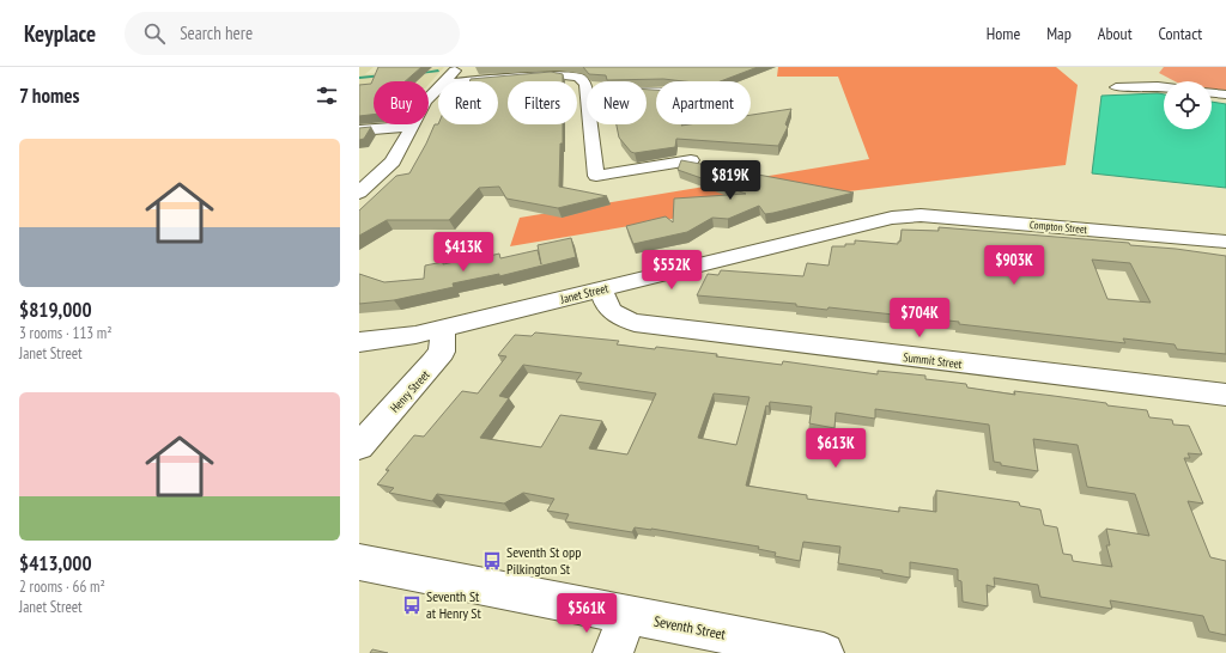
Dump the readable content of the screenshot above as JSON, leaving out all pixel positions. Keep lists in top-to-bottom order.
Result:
{
  "streets": {
    "street": [
      "Compton Street",
      "Janet Street",
      "Summit Street",
      "Henry Street",
      "Seventh Street"
    ]
  },
  "crossings": [
    ["Compton Street", "Janet Street"],
    ["Janet Street", "Summit Street"],
    ["Janet Street", "Henry Street"]
  ],
  "places": {
    "bus stop": ["Seventh St opp Pilkington St", "Seventh St at Henry St"]
  },
  "page": {
    "header": "Keyplace",
    "search": "Search here",
    "nav": [
      "Home",
      "Map",
      "About",
      "Contact"
    ],
    "heading": "7 homes",
    "chip": [
      "Buy",
      "Rent",
      "Filters",
      "New",
      "Apartment"
    ],
    "list": [
      {
        "name": "$819,000",
        "note": "3 rooms · 113 m² · Janet Street"
      },
      {
        "name": "$413,000",
        "note": "2 rooms · 66 m² · Janet Street"
      }
    ],
    "price": [
      "$819K",
      "$413K",
      "$903K",
      "$552K",
      "$704K",
      "$613K",
      "$561K"
    ]
  }
}
